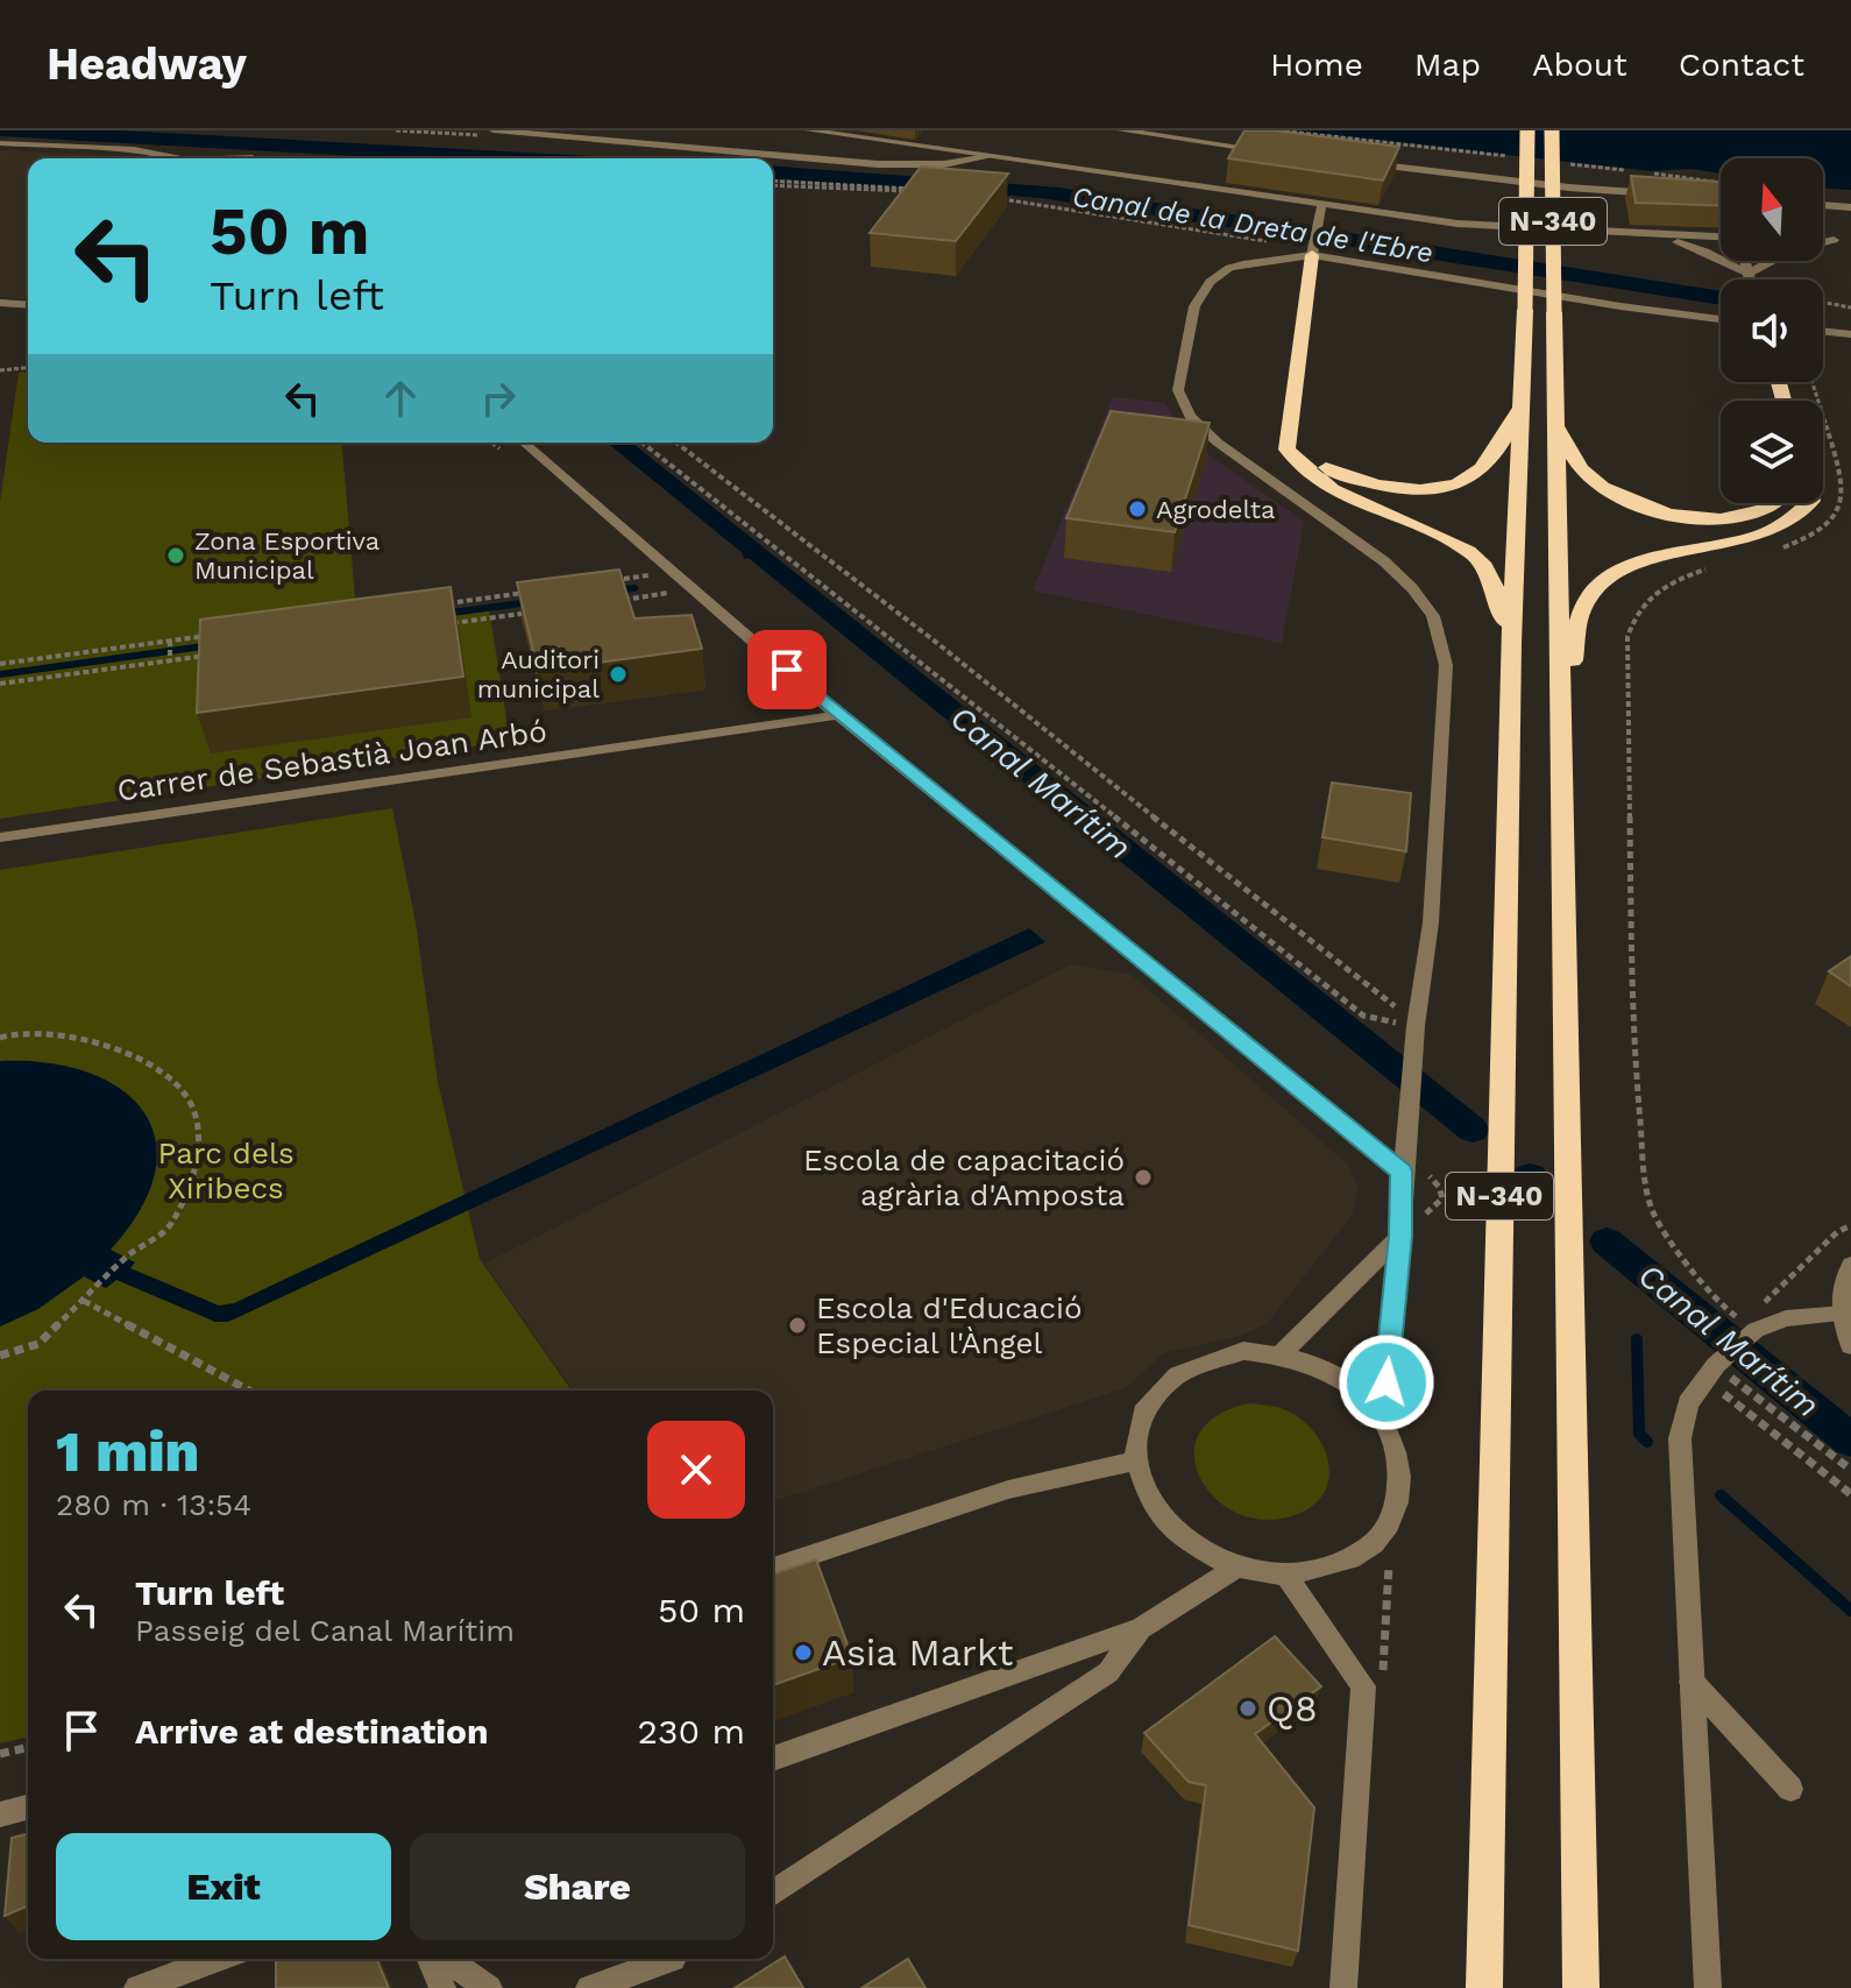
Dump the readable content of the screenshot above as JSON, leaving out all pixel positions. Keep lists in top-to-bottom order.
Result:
{
  "streets": {
    "highway": ["N-340"],
    "street": ["Carrer de Sebastià Joan Arbó"]
  },
  "water": ["Canal de la Dreta de l'Ebre", "Canal Marítim"],
  "parks": ["Parc dels Xiribecs"],
  "places": [
    "Agrodelta",
    "Zona Esportiva Municipal",
    "Auditori municipal",
    "Escola de capacitació agrària d'Amposta",
    "Escola d'Educació Especial l'Àngel",
    "Asia Markt",
    "Q8"
  ],
  "north": "top",
  "page": {
    "header": "Headway",
    "nav": [
      "Home",
      "Map",
      "About",
      "Contact"
    ],
    "turn": ["50 m", "Turn left"],
    "heading": ["1 min", "280 m · 13:54"],
    "list": [
      {
        "name": "Turn left",
        "note": "Passeig del Canal Marítim",
        "value": "50 m"
      },
      {
        "name": "Arrive at destination",
        "value": "230 m"
      }
    ],
    "buttons": ["Exit", "Share"]
  }
}
